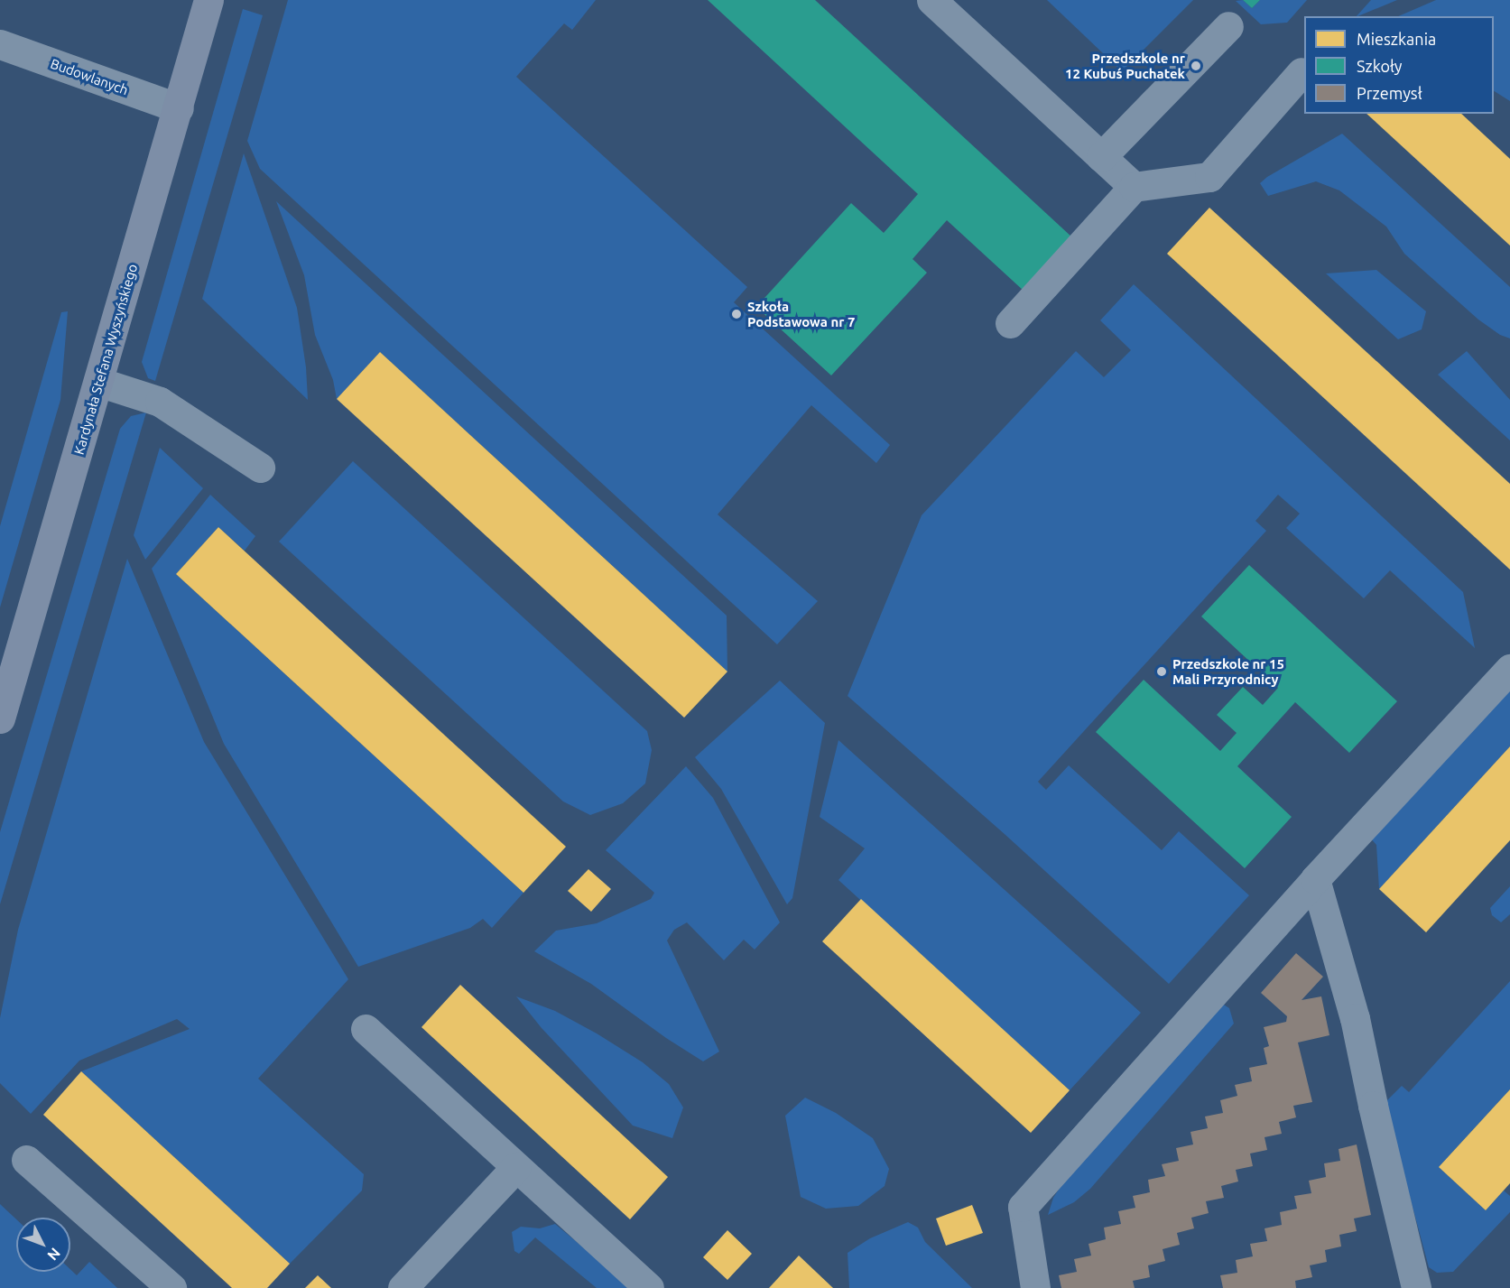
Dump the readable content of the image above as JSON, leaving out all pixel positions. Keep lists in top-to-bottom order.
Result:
{
  "streets": {
    "main road": ["Kardynała Stefana Wyszyńskiego"],
    "street": ["Budowlanych"]
  },
  "crossings": [
    ["Budowlanych", "Kardynała Stefana Wyszyńskiego"]
  ],
  "places": ["Przedszkole nr 12 Kubuś Puchatek", "Szkoła Podstawowa nr 7", "Przedszkole nr 15 Mali Przyrodnicy"],
  "legend": ["Mieszkania", "Szkoły", "Przemysł"],
  "north": "bottom right"
}
